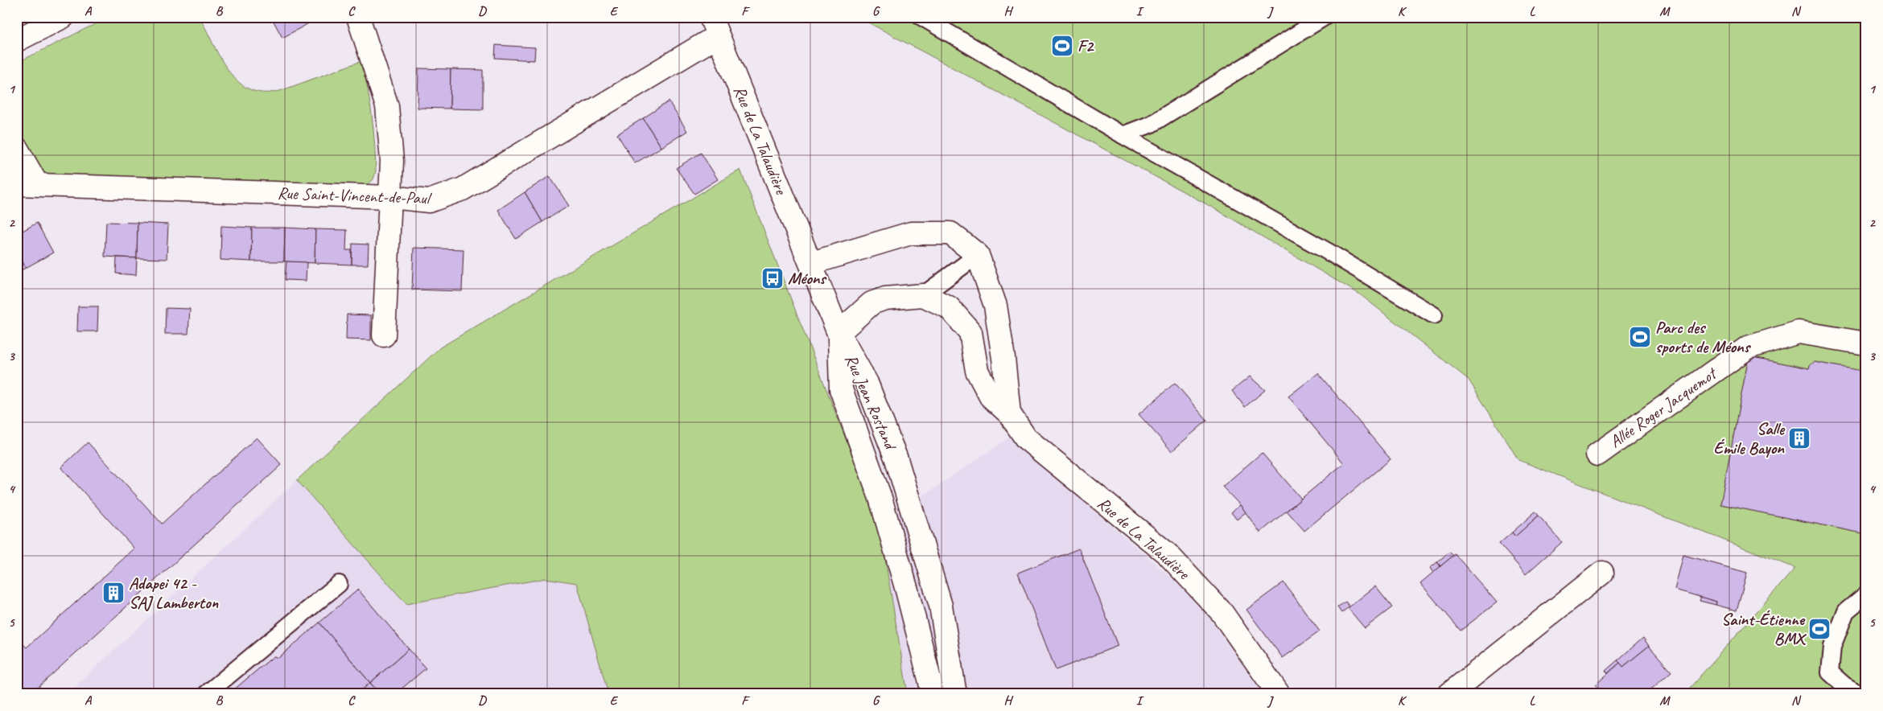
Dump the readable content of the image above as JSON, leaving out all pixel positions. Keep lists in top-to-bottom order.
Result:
{
  "streets": {
    "street": [
      "Rue de La Talaudière",
      "Rue Saint-Vincent-de-Paul",
      "Rue Jean Rostand",
      "Allée Roger Jacquemot"
    ]
  },
  "crossings": [
    ["Rue de La Talaudière", "Rue Saint-Vincent-de-Paul"],
    ["Rue de La Talaudière", "Rue Jean Rostand"]
  ],
  "places": {
    "sports": ["F2", "Parc des sports de Méons", "Saint-Étienne BMX"],
    "bus stop": ["Méons"],
    "building": ["Salle Émile Bayon", "Adapei 42 - SAJ Lamberton"]
  },
  "grid": {
    "columns": [
      "A",
      "B",
      "C",
      "D",
      "E",
      "F",
      "G",
      "H",
      "I",
      "J",
      "K",
      "L",
      "M",
      "N"
    ],
    "rows": [
      "1",
      "2",
      "3",
      "4",
      "5"
    ]
  }
}
